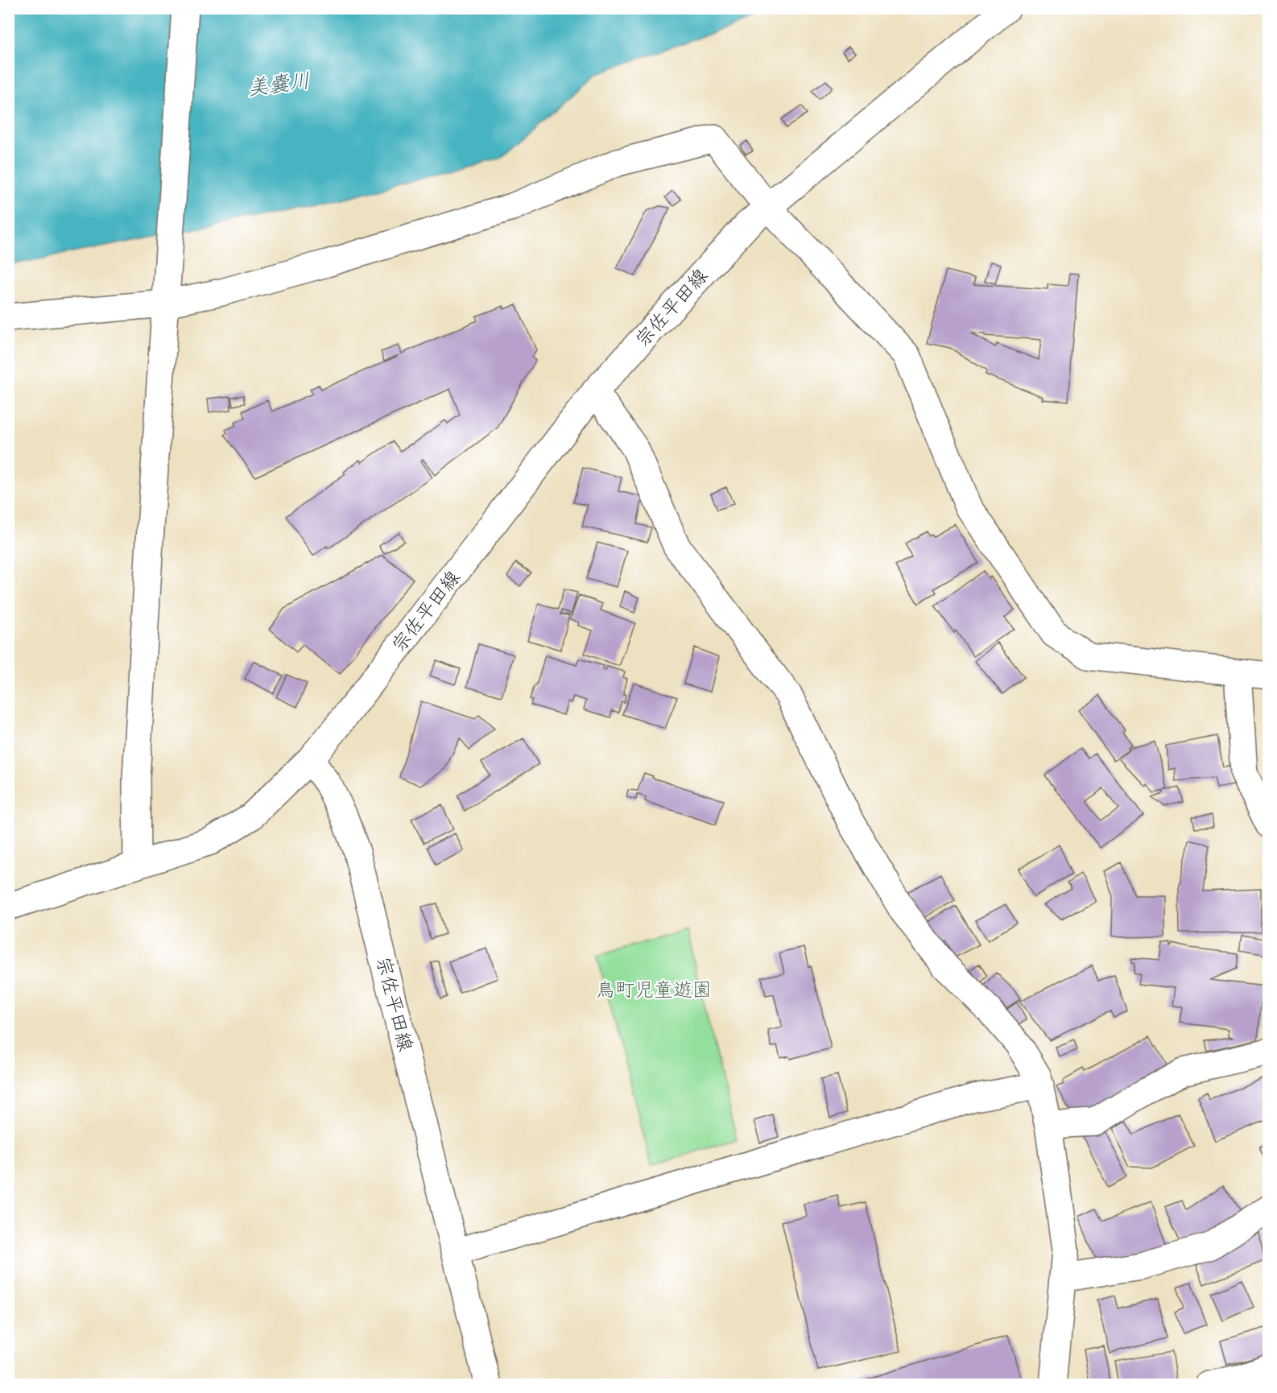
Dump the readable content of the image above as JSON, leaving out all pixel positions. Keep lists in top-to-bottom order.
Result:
{
  "streets": {
    "street": ["宗佐平田線"]
  },
  "water": ["美嚢川"],
  "parks": ["鳥町児童遊園"]
}
